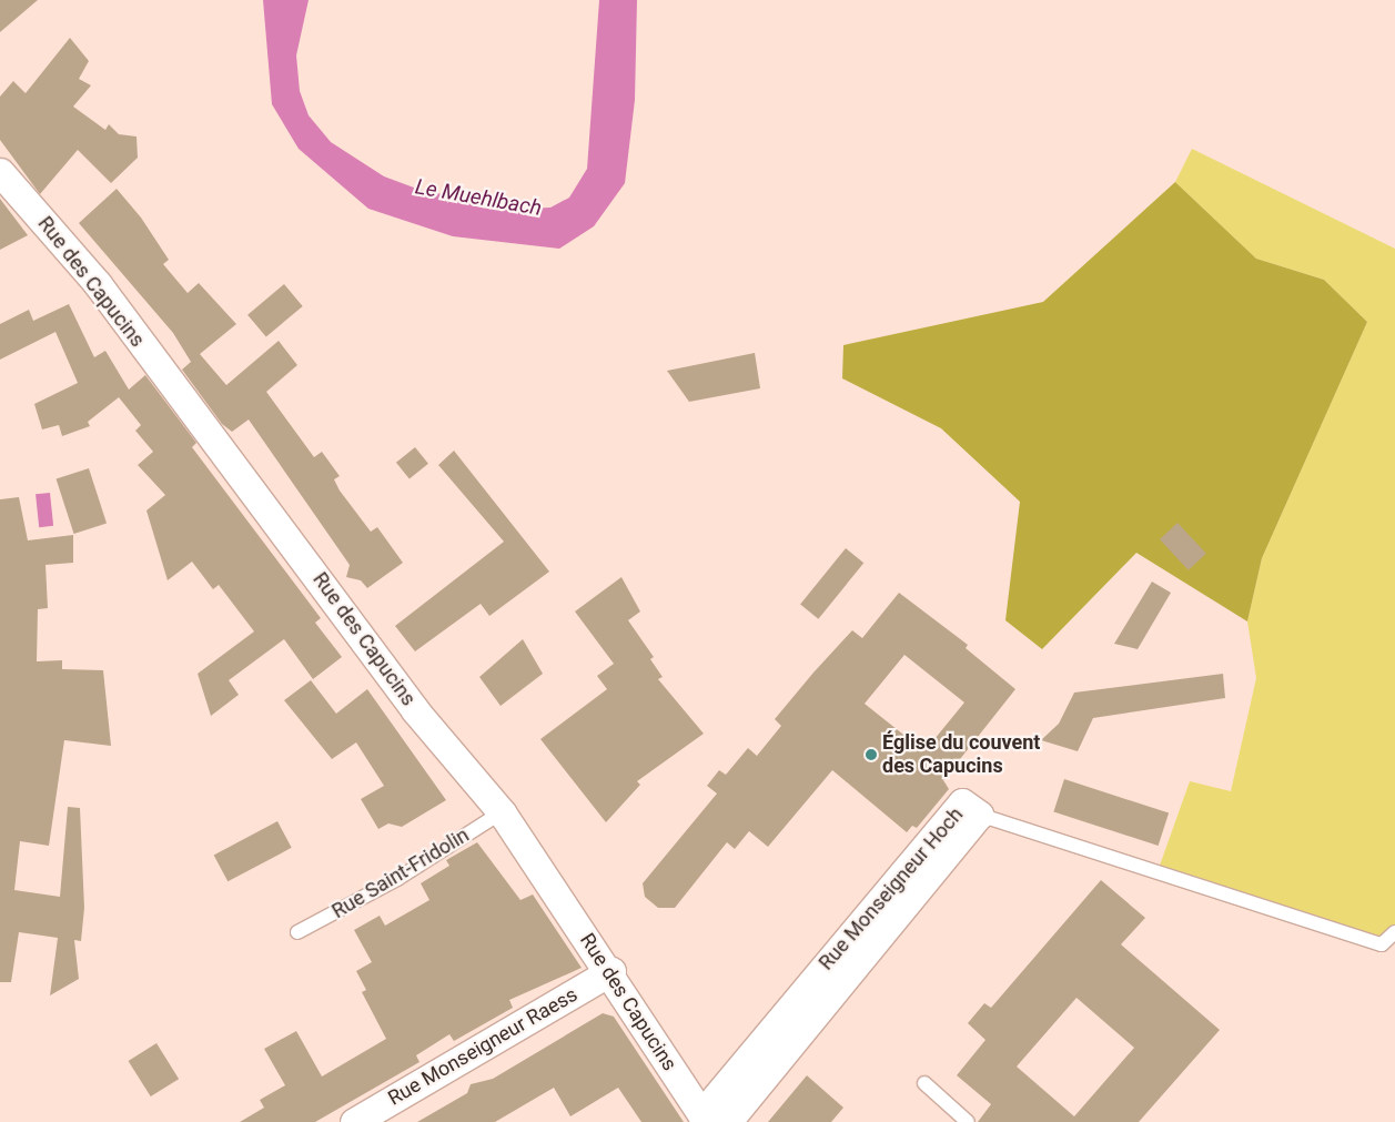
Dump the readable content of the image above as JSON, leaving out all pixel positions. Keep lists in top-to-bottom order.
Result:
{
  "streets": {
    "street": ["Rue des Capucins", "Rue Monseigneur Hoch", "Rue Monseigneur Raess"],
    "lane": ["Rue Saint-Fridolin"]
  },
  "crossings": [
    ["Rue des Capucins", "Rue Saint-Fridolin"],
    ["Rue des Capucins", "Rue Monseigneur Hoch"],
    ["Rue des Capucins", "Rue Monseigneur Raess"]
  ],
  "water": ["Le Muehlbach"],
  "places": ["Église du couvent des Capucins"]
}
